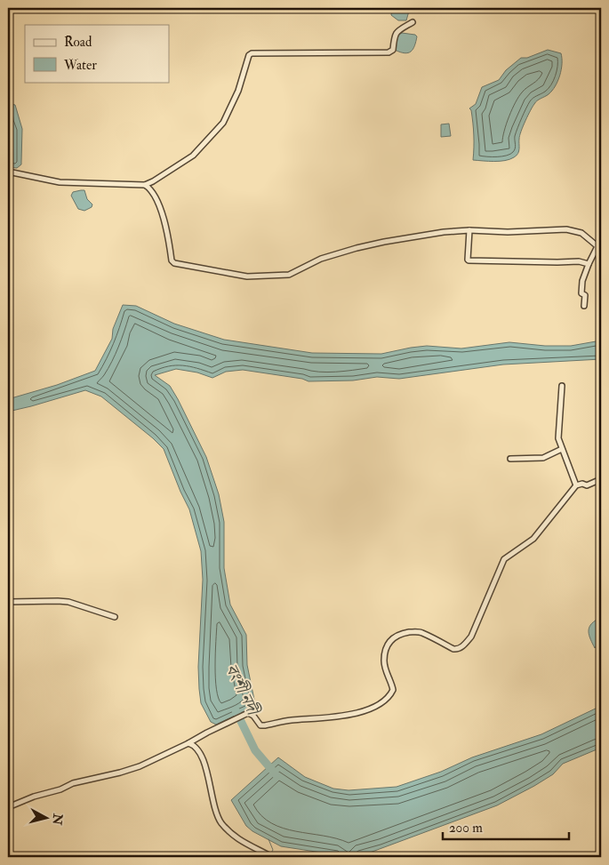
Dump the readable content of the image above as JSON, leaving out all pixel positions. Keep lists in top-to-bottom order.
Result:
{
  "water": ["বংশী নদী"],
  "legend": ["Road", "Water"],
  "scale_bar": "200 m",
  "north": "right"
}
